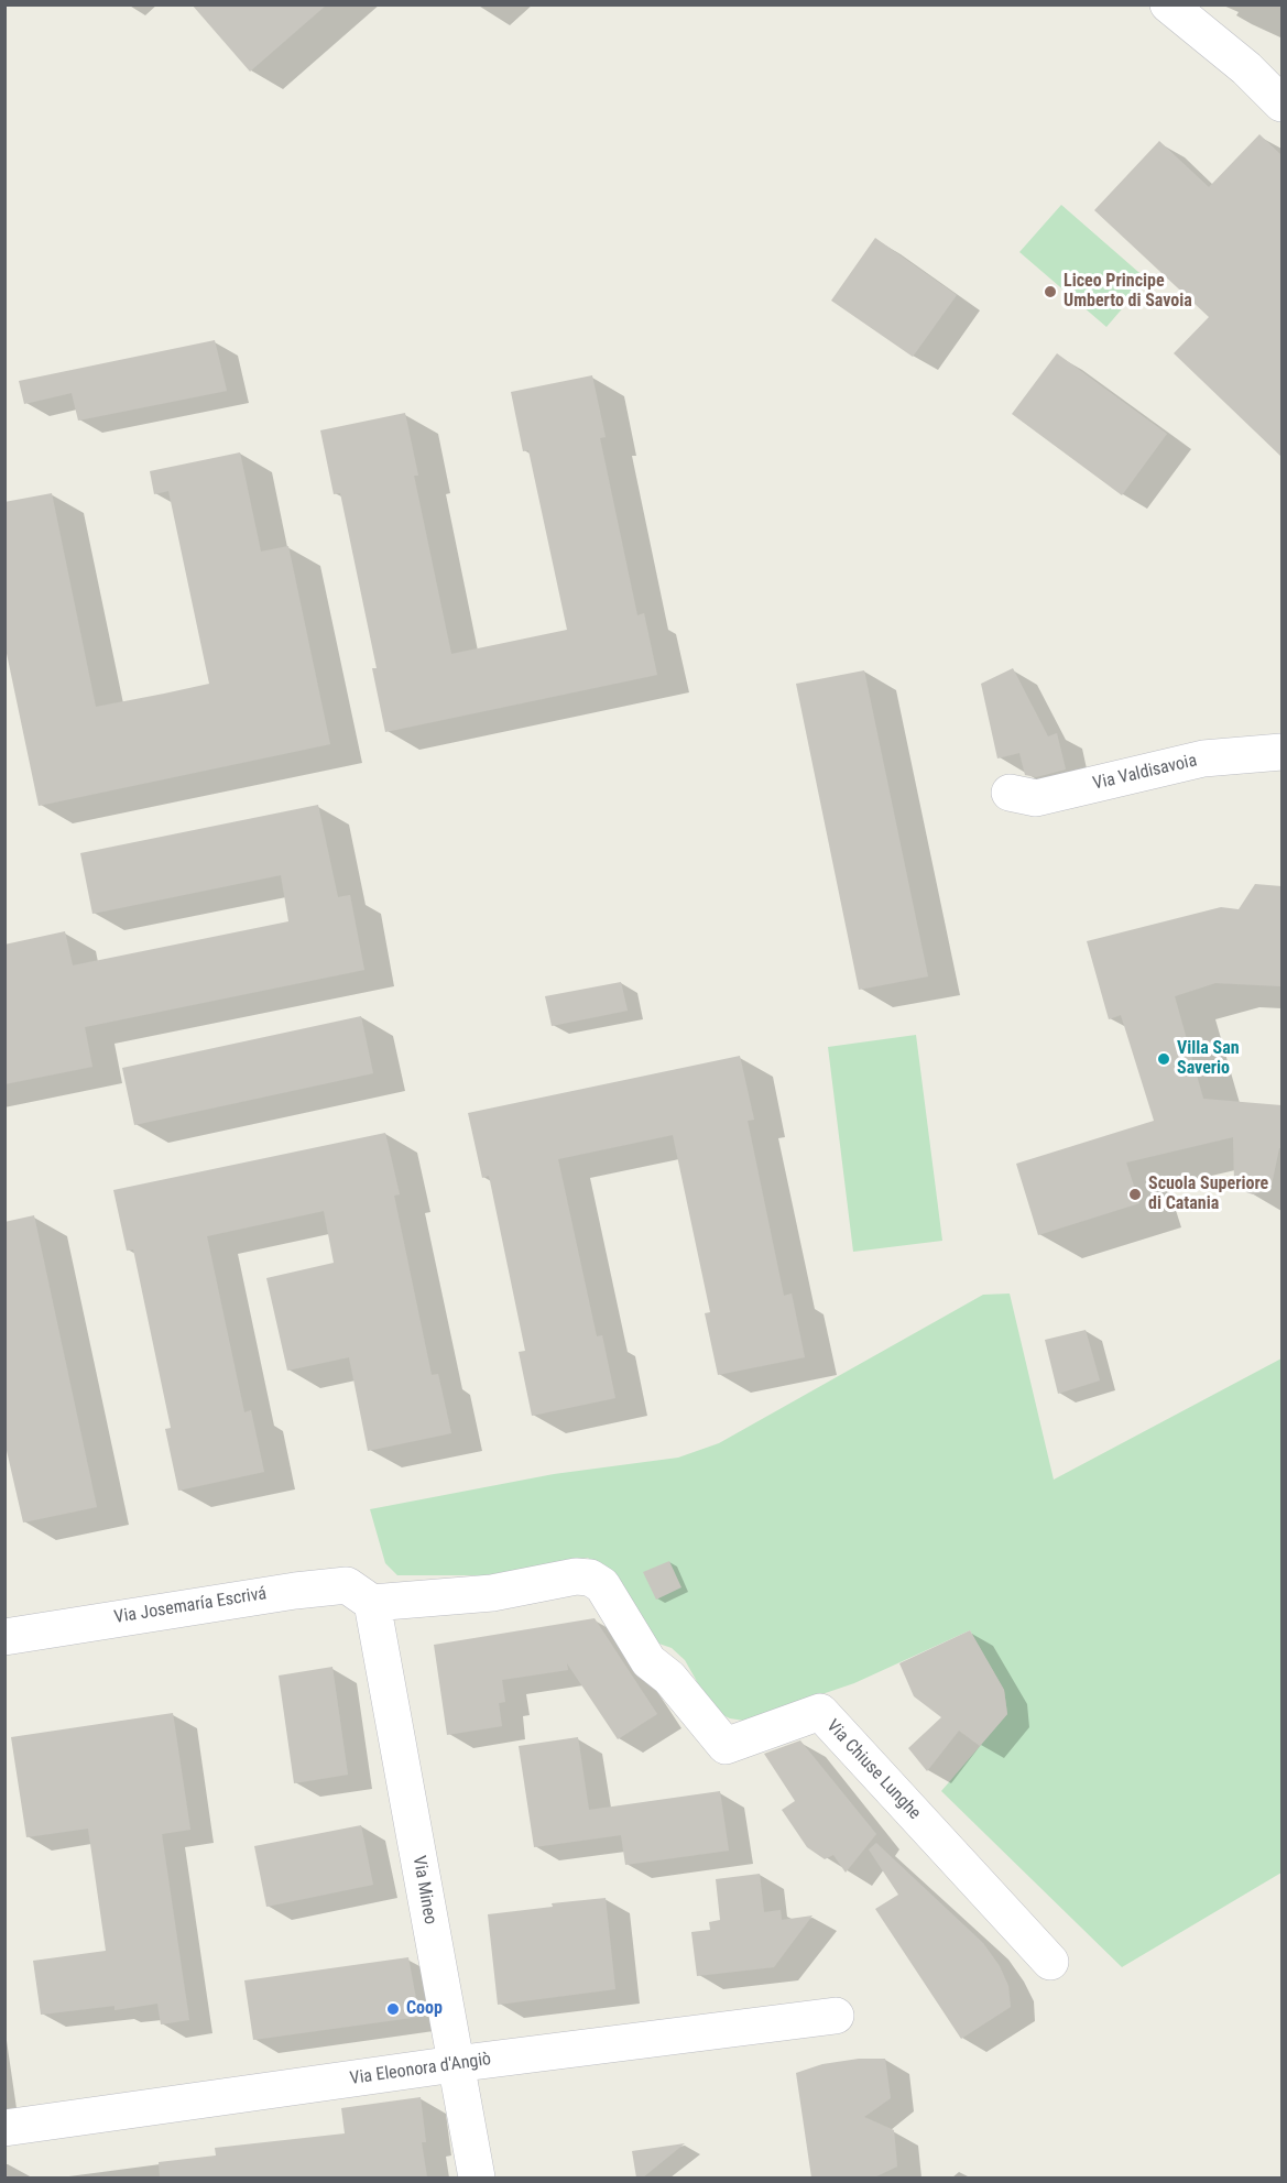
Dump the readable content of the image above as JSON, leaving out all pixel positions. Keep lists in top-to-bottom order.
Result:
{
  "streets": {
    "street": [
      "Via Valdisavoia",
      "Via Josemaría Escrivá",
      "Via Chiuse Lunghe",
      "Via Mineo",
      "Via Eleonora d'Angiò"
    ]
  },
  "crossings": [
    ["Via Josemaría Escrivá", "Via Chiuse Lunghe"],
    ["Via Josemaría Escrivá", "Via Mineo"],
    ["Via Chiuse Lunghe", "Via Mineo"],
    ["Via Mineo", "Via Eleonora d'Angiò"]
  ],
  "places": [
    "Liceo Principe Umberto di Savoia",
    "Villa San Saverio",
    "Scuola Superiore di Catania",
    "Coop"
  ]
}
